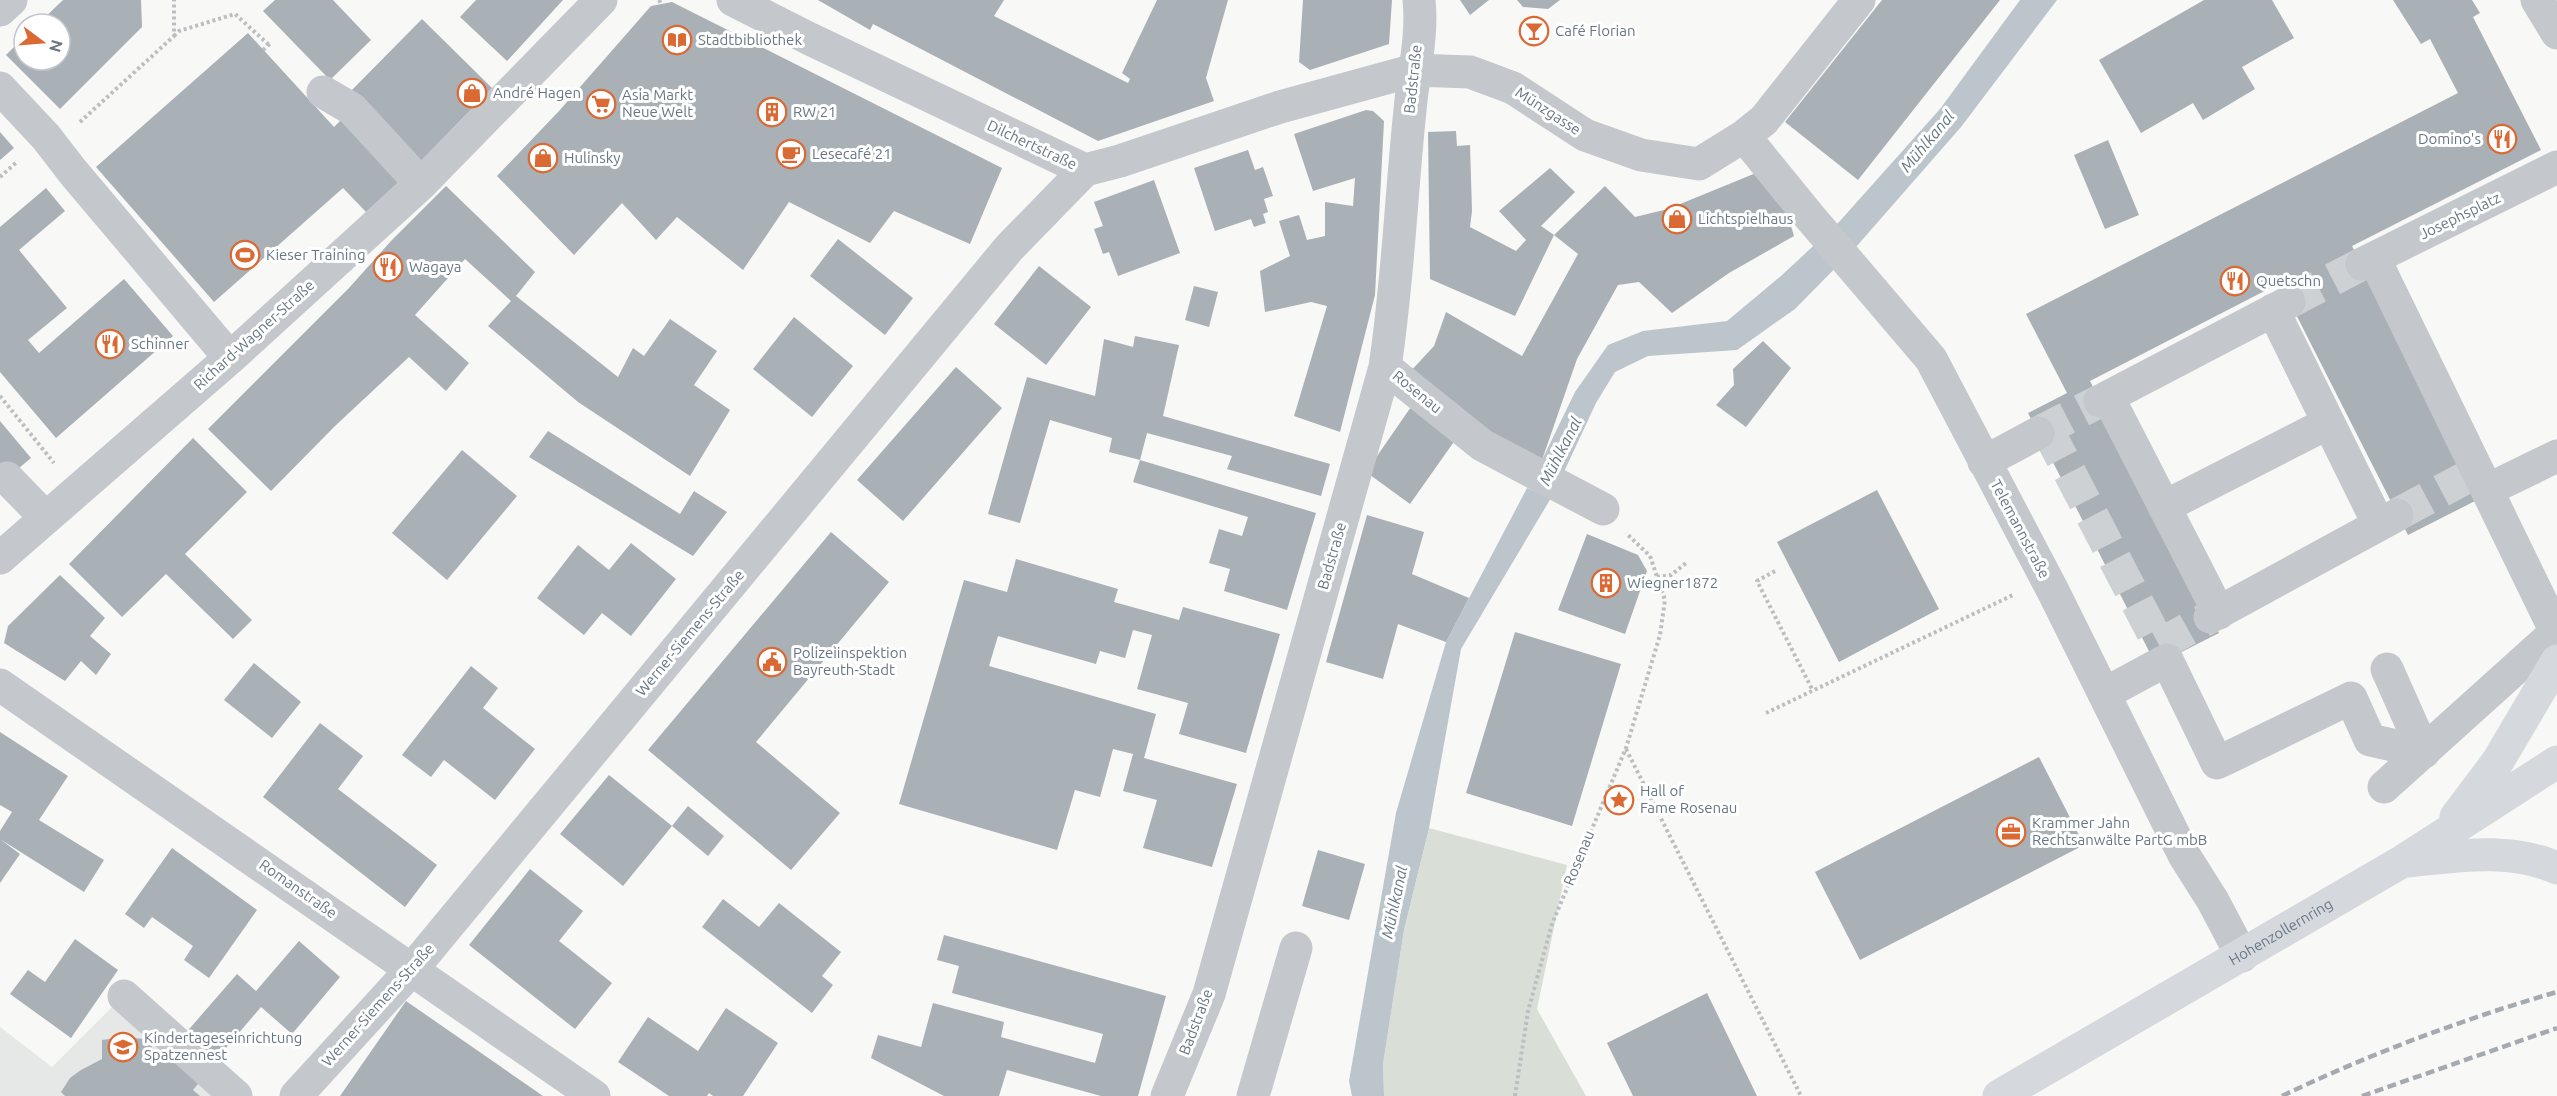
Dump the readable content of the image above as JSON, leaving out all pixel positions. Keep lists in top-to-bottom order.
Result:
{
  "streets": {
    "main road": ["Hohenzollernring"],
    "street": [
      "Badstraße",
      "Münzgasse",
      "Dilchertstraße",
      "Josephsplatz",
      "Richard-Wagner-Straße",
      "Rosenau",
      "Telemannstraße",
      "Werner-Siemens-Straße",
      "Romanstraße"
    ]
  },
  "crossings": [
    ["Badstraße", "Münzgasse"],
    ["Badstraße", "Dilchertstraße"],
    ["Badstraße", "Rosenau"],
    ["Münzgasse", "Dilchertstraße"],
    ["Münzgasse", "Telemannstraße"],
    ["Dilchertstraße", "Werner-Siemens-Straße"],
    ["Telemannstraße", "Hohenzollernring"],
    ["Werner-Siemens-Straße", "Romanstraße"]
  ],
  "water": ["Mühlkanal"],
  "places": {
    "bar": ["Café Florian"],
    "library": ["Stadtbibliothek"],
    "shop": ["André Hagen", "Hulinsky", "Lichtspielhaus"],
    "supermarket": ["Asia Markt Neue Welt"],
    "building": ["RW 21", "Wiegner1872"],
    "restaurant": [
      "Domino's",
      "Wagaya",
      "Quetschn",
      "Schinner"
    ],
    "cafe": ["Lesecafé 21"],
    "sports": ["Kieser Training"],
    "public building": ["Polizeiinspektion Bayreuth-Stadt"],
    "place": ["Hall of Fame Rosenau"],
    "office": ["Krammer Jahn Rechtsanwälte PartG mbB"],
    "school or university": ["Kindertageseinrichtung Spatzennest"]
  },
  "north": "right"
}
